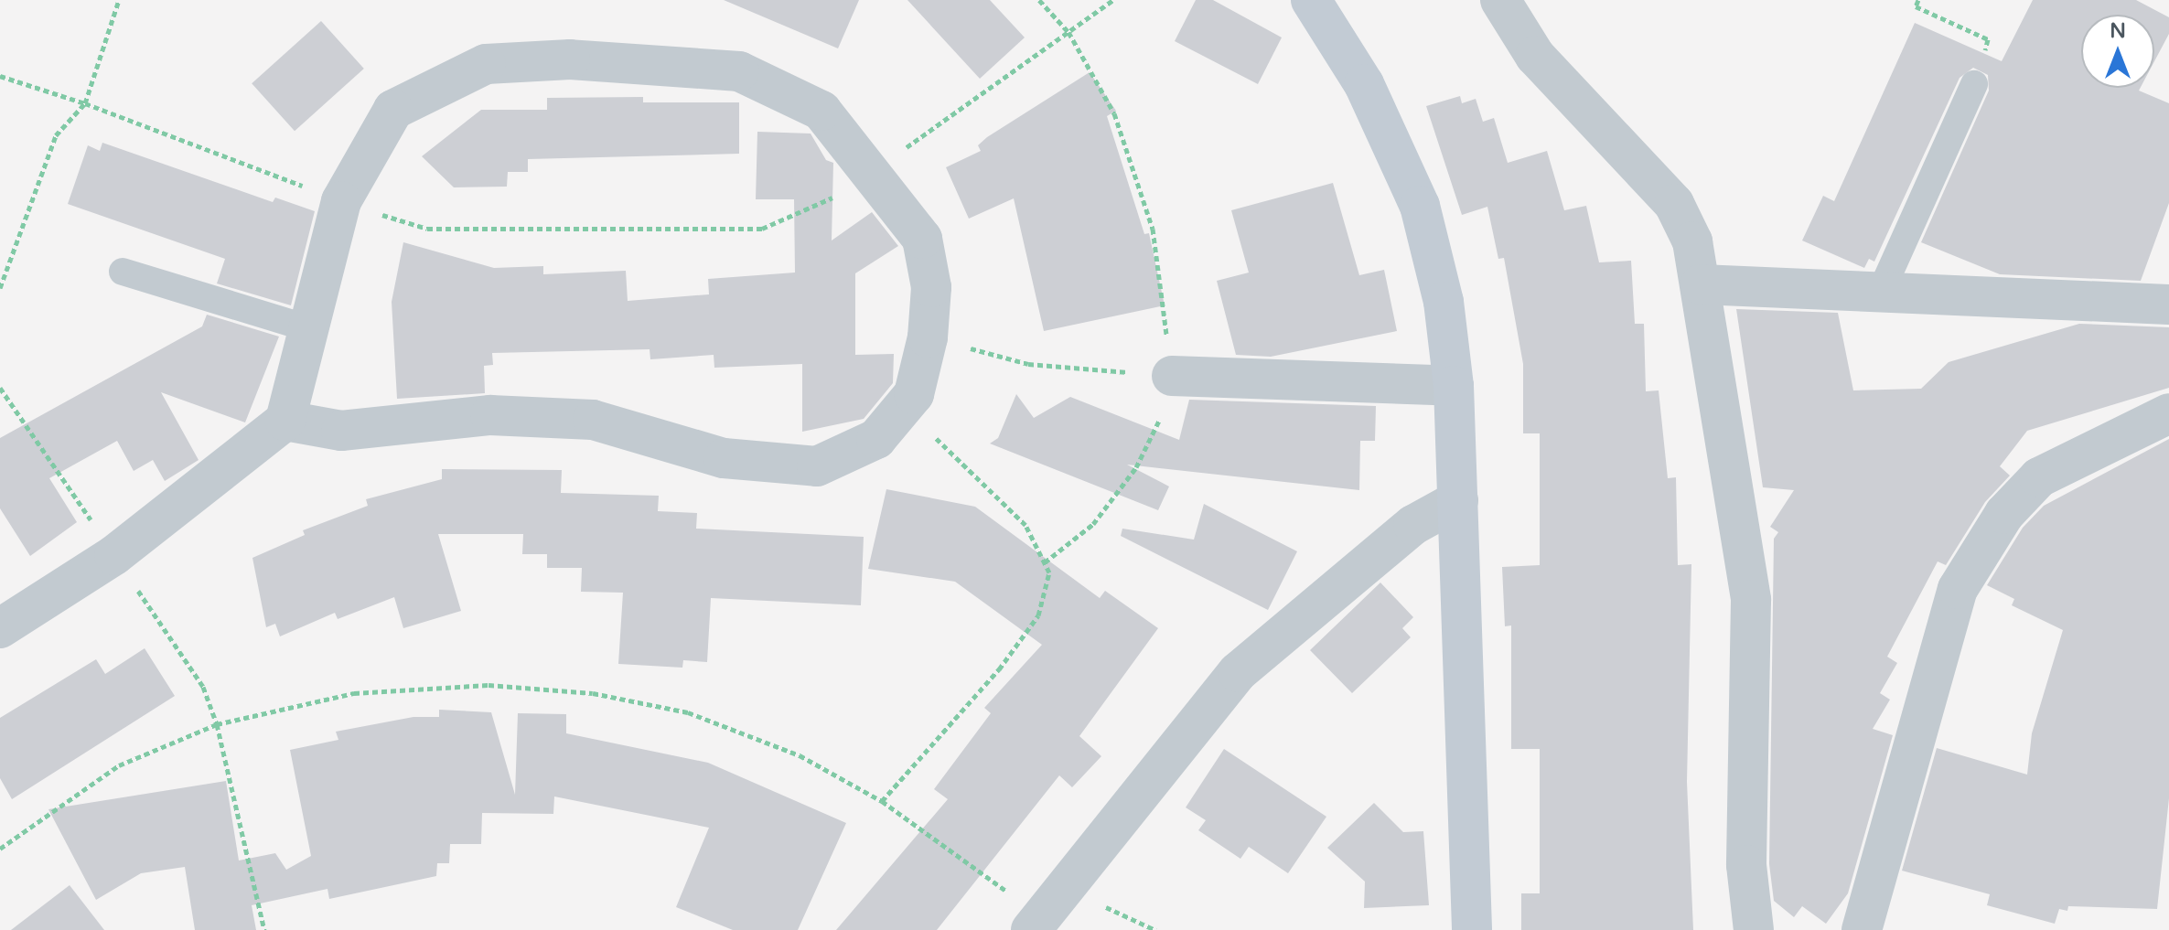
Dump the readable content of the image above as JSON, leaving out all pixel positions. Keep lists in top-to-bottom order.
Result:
{
  "north": "top"
}
